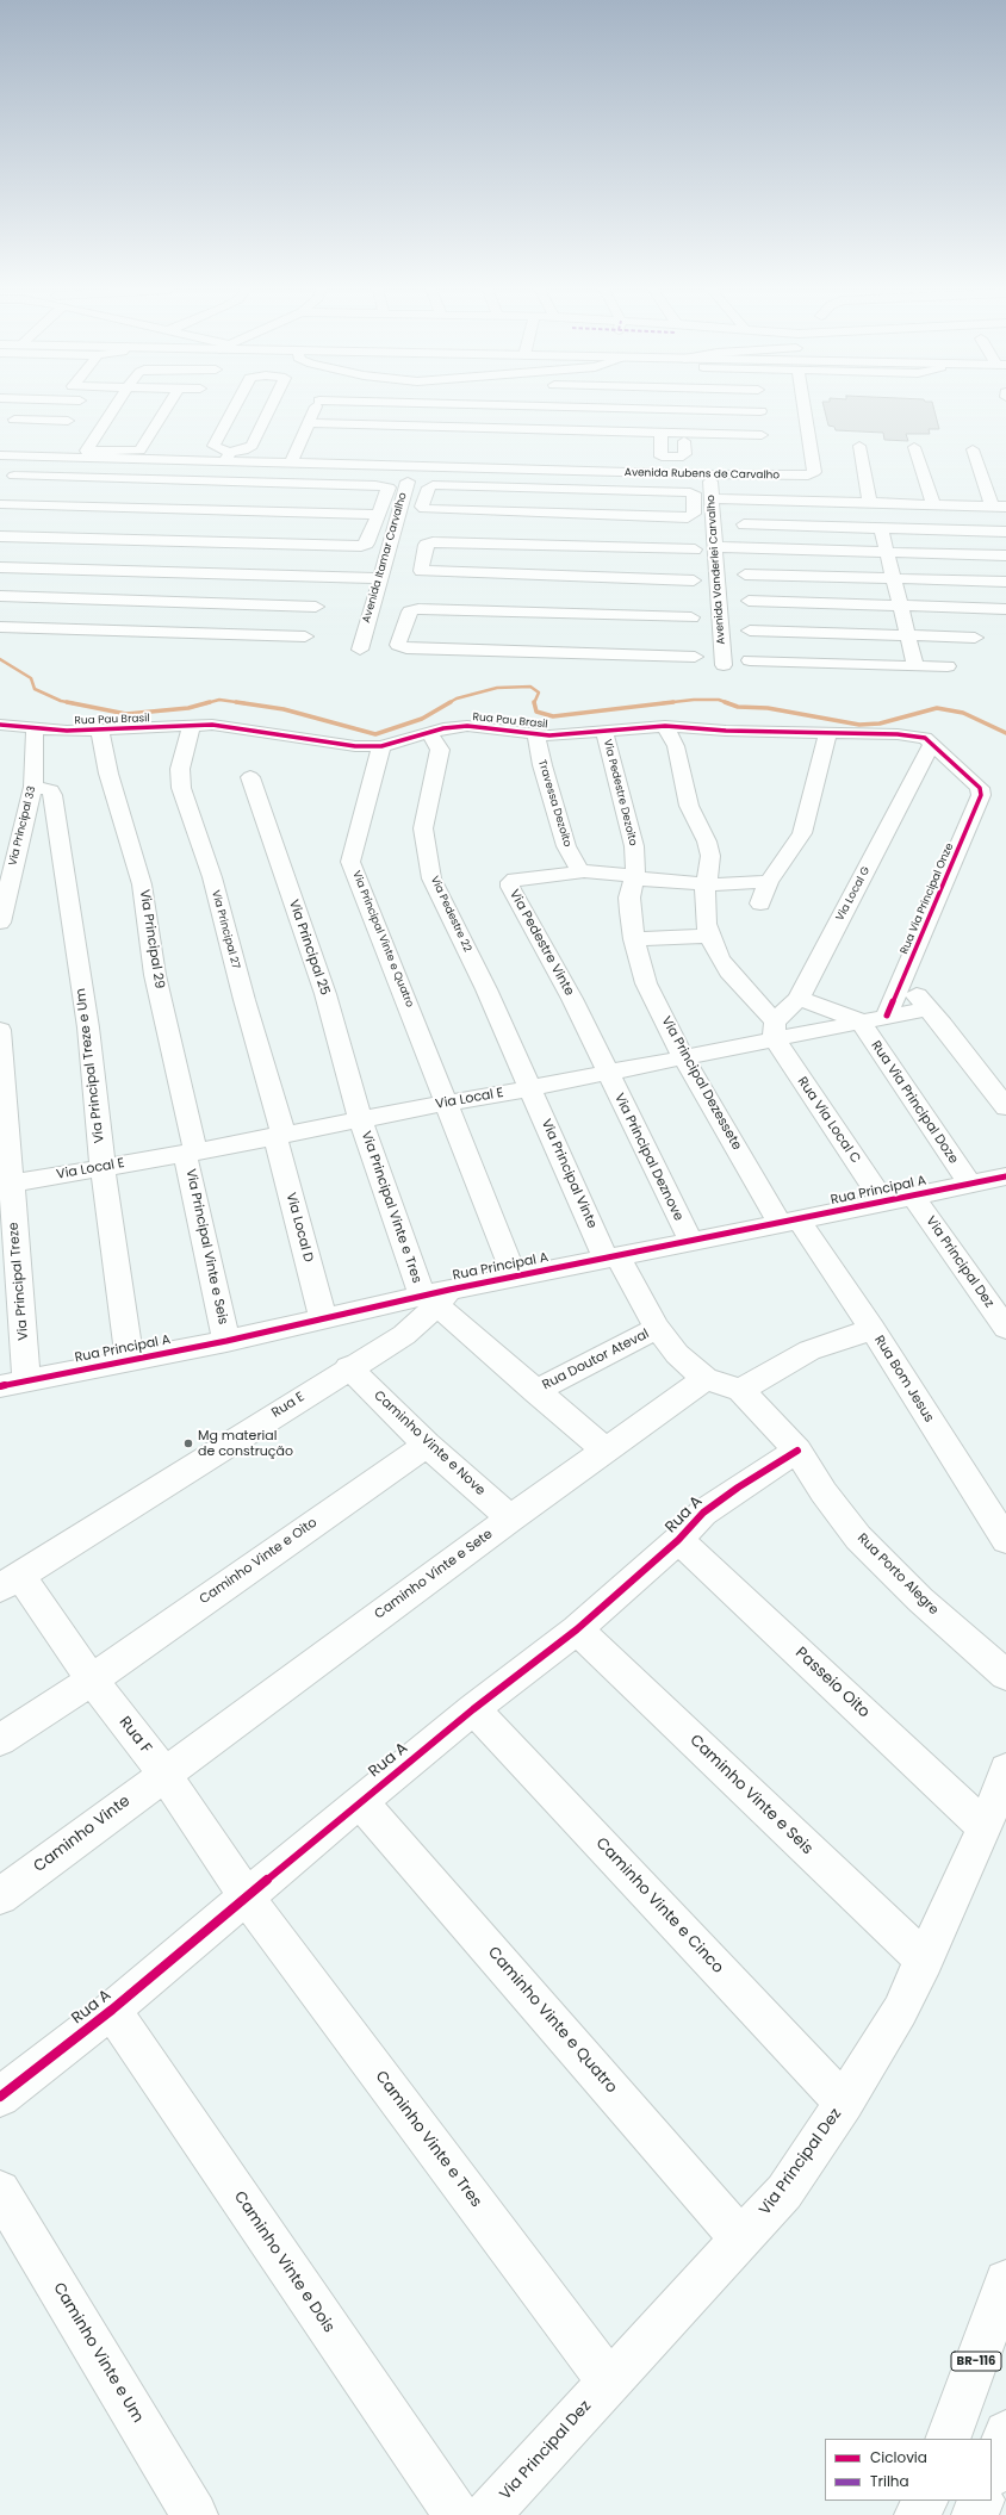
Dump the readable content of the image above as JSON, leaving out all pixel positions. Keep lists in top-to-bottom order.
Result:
{
  "streets": {
    "main road": [
      "Avenida Rubens de Carvalho",
      "Avenida Itamar Carvalho",
      "Avenida Vanderlei Carvalho",
      "Rua Pau Brasil",
      "Via Pedestre Dezoito",
      "Travessa Dezoito",
      "Via Principal 33",
      "Via Local G",
      "Rua Via Principal Onze",
      "Via Pedestre 22",
      "Via Principal 27",
      "Via Principal 29",
      "Via Principal Vinte e Quatro",
      "Via Pedestre Vinte",
      "Via Principal 25",
      "Via Principal Treze e Um",
      "Via Principal Dezessete",
      "Via Local E",
      "Rua Via Principal Doze",
      "Rua Via Local C",
      "Via Principal Deznove",
      "Via Principal Vinte",
      "Rua Principal A",
      "Via Principal Vinte e Tres",
      "Via Local D",
      "Via Principal Vinte e Seis",
      "Via Principal Dez",
      "Via Principal Treze",
      "Rua Doutor Ateval",
      "Rua Bom Jesus",
      "Rua E",
      "Caminho Vinte e Nove",
      "Rua A",
      "Caminho Vinte e Oito",
      "Caminho Vinte e Sete",
      "Rua Porto Alegre",
      "Passeio Oito",
      "Rua F",
      "Caminho Vinte e Seis",
      "Caminho Vinte",
      "Caminho Vinte e Cinco",
      "Caminho Vinte e Quatro",
      "Caminho Vinte e Tres",
      "Caminho Vinte e Dois",
      "Caminho Vinte e Um",
      "BR-116"
    ]
  },
  "crossings": [
    ["Avenida Rubens de Carvalho", "Avenida Itamar Carvalho"],
    ["Avenida Rubens de Carvalho", "Avenida Vanderlei Carvalho"],
    ["Rua Pau Brasil", "Via Pedestre Dezoito"],
    ["Rua Pau Brasil", "Travessa Dezoito"],
    ["Rua Pau Brasil", "Via Principal 33"],
    ["Rua Pau Brasil", "Via Local G"],
    ["Rua Pau Brasil", "Rua Via Principal Onze"],
    ["Rua Pau Brasil", "Via Pedestre 22"],
    ["Rua Pau Brasil", "Via Principal 27"],
    ["Rua Pau Brasil", "Via Principal 29"],
    ["Rua Pau Brasil", "Via Principal Vinte e Quatro"],
    ["Rua Pau Brasil", "Rua Via Local C"],
    ["Via Pedestre Dezoito", "Via Principal Dezessete"],
    ["Travessa Dezoito", "Via Pedestre Vinte"],
    ["Via Principal 33", "Via Principal Treze e Um"],
    ["Via Local G", "Rua Via Principal Onze"],
    ["Via Local G", "Via Local E"],
    ["Via Local G", "Rua Via Local C"],
    ["Rua Via Principal Onze", "Via Local E"],
    ["Via Pedestre 22", "Via Local E"],
    ["Via Pedestre 22", "Via Principal Vinte"],
    ["Via Principal 27", "Via Local E"],
    ["Via Principal 27", "Via Local D"],
    ["Via Principal 29", "Via Local E"],
    ["Via Principal 29", "Via Principal Vinte e Seis"],
    ["Via Principal Vinte e Quatro", "Via Local E"],
    ["Via Principal Vinte e Quatro", "Rua Principal A"],
    ["Via Pedestre Vinte", "Via Local E"],
    ["Via Pedestre Vinte", "Via Principal Deznove"],
    ["Via Principal 25", "Via Local E"],
    ["Via Principal 25", "Via Principal Vinte e Tres"],
    ["Via Principal Treze e Um", "Via Local E"],
    ["Via Principal Treze e Um", "Rua Principal A"],
    ["Via Principal Dezessete", "Via Local E"],
    ["Via Principal Dezessete", "Rua Principal A"],
    ["Via Principal Dezessete", "Rua Bom Jesus"],
    ["Via Local E", "Rua Via Principal Doze"],
    ["Via Local E", "Rua Via Local C"],
    ["Via Local E", "Via Principal Deznove"],
    ["Via Local E", "Via Principal Vinte"],
    ["Via Local E", "Via Principal Vinte e Tres"],
    ["Via Local E", "Via Local D"],
    ["Via Local E", "Via Principal Vinte e Seis"],
    ["Via Local E", "Via Principal Treze"],
    ["Rua Via Principal Doze", "Rua Principal A"],
    ["Rua Via Local C", "Rua Principal A"],
    ["Via Principal Deznove", "Rua Principal A"],
    ["Via Principal Vinte", "Rua Principal A"],
    ["Via Principal Vinte", "Rua Porto Alegre"],
    ["Rua Principal A", "Via Principal Vinte e Tres"],
    ["Rua Principal A", "Via Local D"],
    ["Rua Principal A", "Via Principal Vinte e Seis"],
    ["Rua Principal A", "Via Principal Dez"],
    ["Rua Principal A", "Via Principal Treze"],
    ["Rua Principal A", "Rua Bom Jesus"],
    ["Rua Principal A", "Rua E"],
    ["Rua Principal A", "Rua Porto Alegre"],
    ["Via Principal Vinte e Tres", "Rua E"],
    ["Via Principal Dez", "Passeio Oito"],
    ["Via Principal Dez", "Caminho Vinte e Seis"],
    ["Via Principal Dez", "Caminho Vinte e Cinco"],
    ["Via Principal Dez", "Caminho Vinte e Quatro"],
    ["Via Principal Dez", "Caminho Vinte e Tres"],
    ["Rua Doutor Ateval", "Rua Porto Alegre"],
    ["Rua E", "Caminho Vinte e Nove"],
    ["Rua E", "Rua F"],
    ["Caminho Vinte e Nove", "Caminho Vinte e Oito"],
    ["Caminho Vinte e Nove", "Caminho Vinte e Sete"],
    ["Rua A", "Rua Porto Alegre"],
    ["Rua A", "Passeio Oito"],
    ["Rua A", "Rua F"],
    ["Rua A", "Caminho Vinte e Seis"],
    ["Rua A", "Caminho Vinte e Cinco"],
    ["Rua A", "Caminho Vinte e Quatro"],
    ["Rua A", "Caminho Vinte e Tres"],
    ["Rua A", "Caminho Vinte e Dois"],
    ["Caminho Vinte e Oito", "Rua F"],
    ["Caminho Vinte e Sete", "Rua Porto Alegre"],
    ["Caminho Vinte e Sete", "Rua F"],
    ["Caminho Vinte e Sete", "Caminho Vinte"],
    ["Rua F", "Caminho Vinte"],
    ["Rua F", "Caminho Vinte e Tres"]
  ],
  "places": ["Mg material de construção"],
  "legend": ["Ciclovia", "Trilha"]
}
